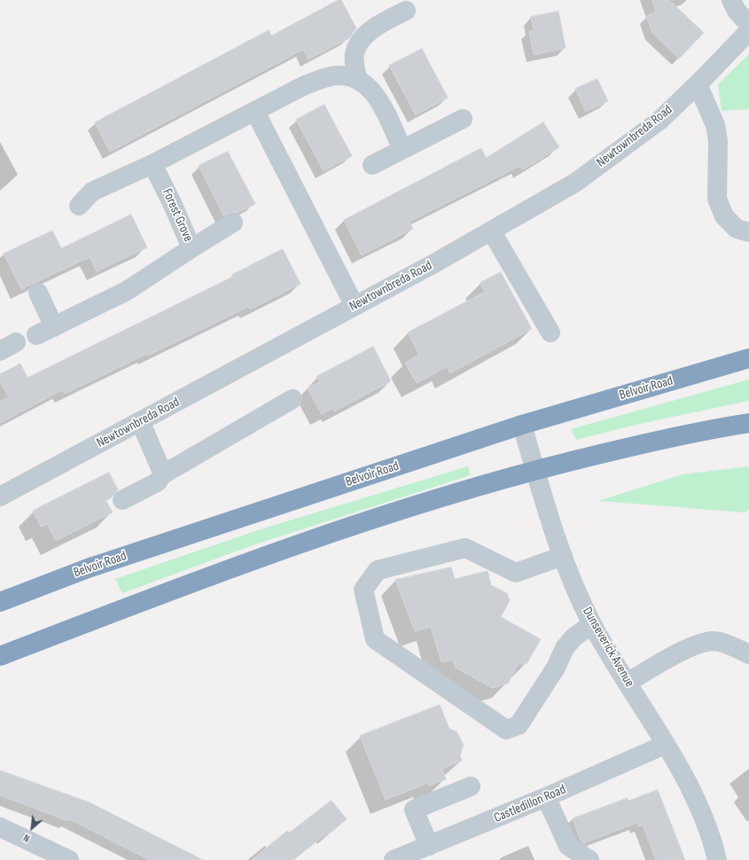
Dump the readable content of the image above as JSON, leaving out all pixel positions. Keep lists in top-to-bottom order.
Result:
{
  "streets": {
    "highway": ["Belvoir Road"],
    "street": [
      "Newtownbreda Road",
      "Forest Grove",
      "Dunseverick Avenue",
      "Castledillon Road"
    ]
  },
  "crossings": [
    ["Belvoir Road", "Dunseverick Avenue"],
    ["Dunseverick Avenue", "Castledillon Road"]
  ],
  "north": "bottom left"
}
